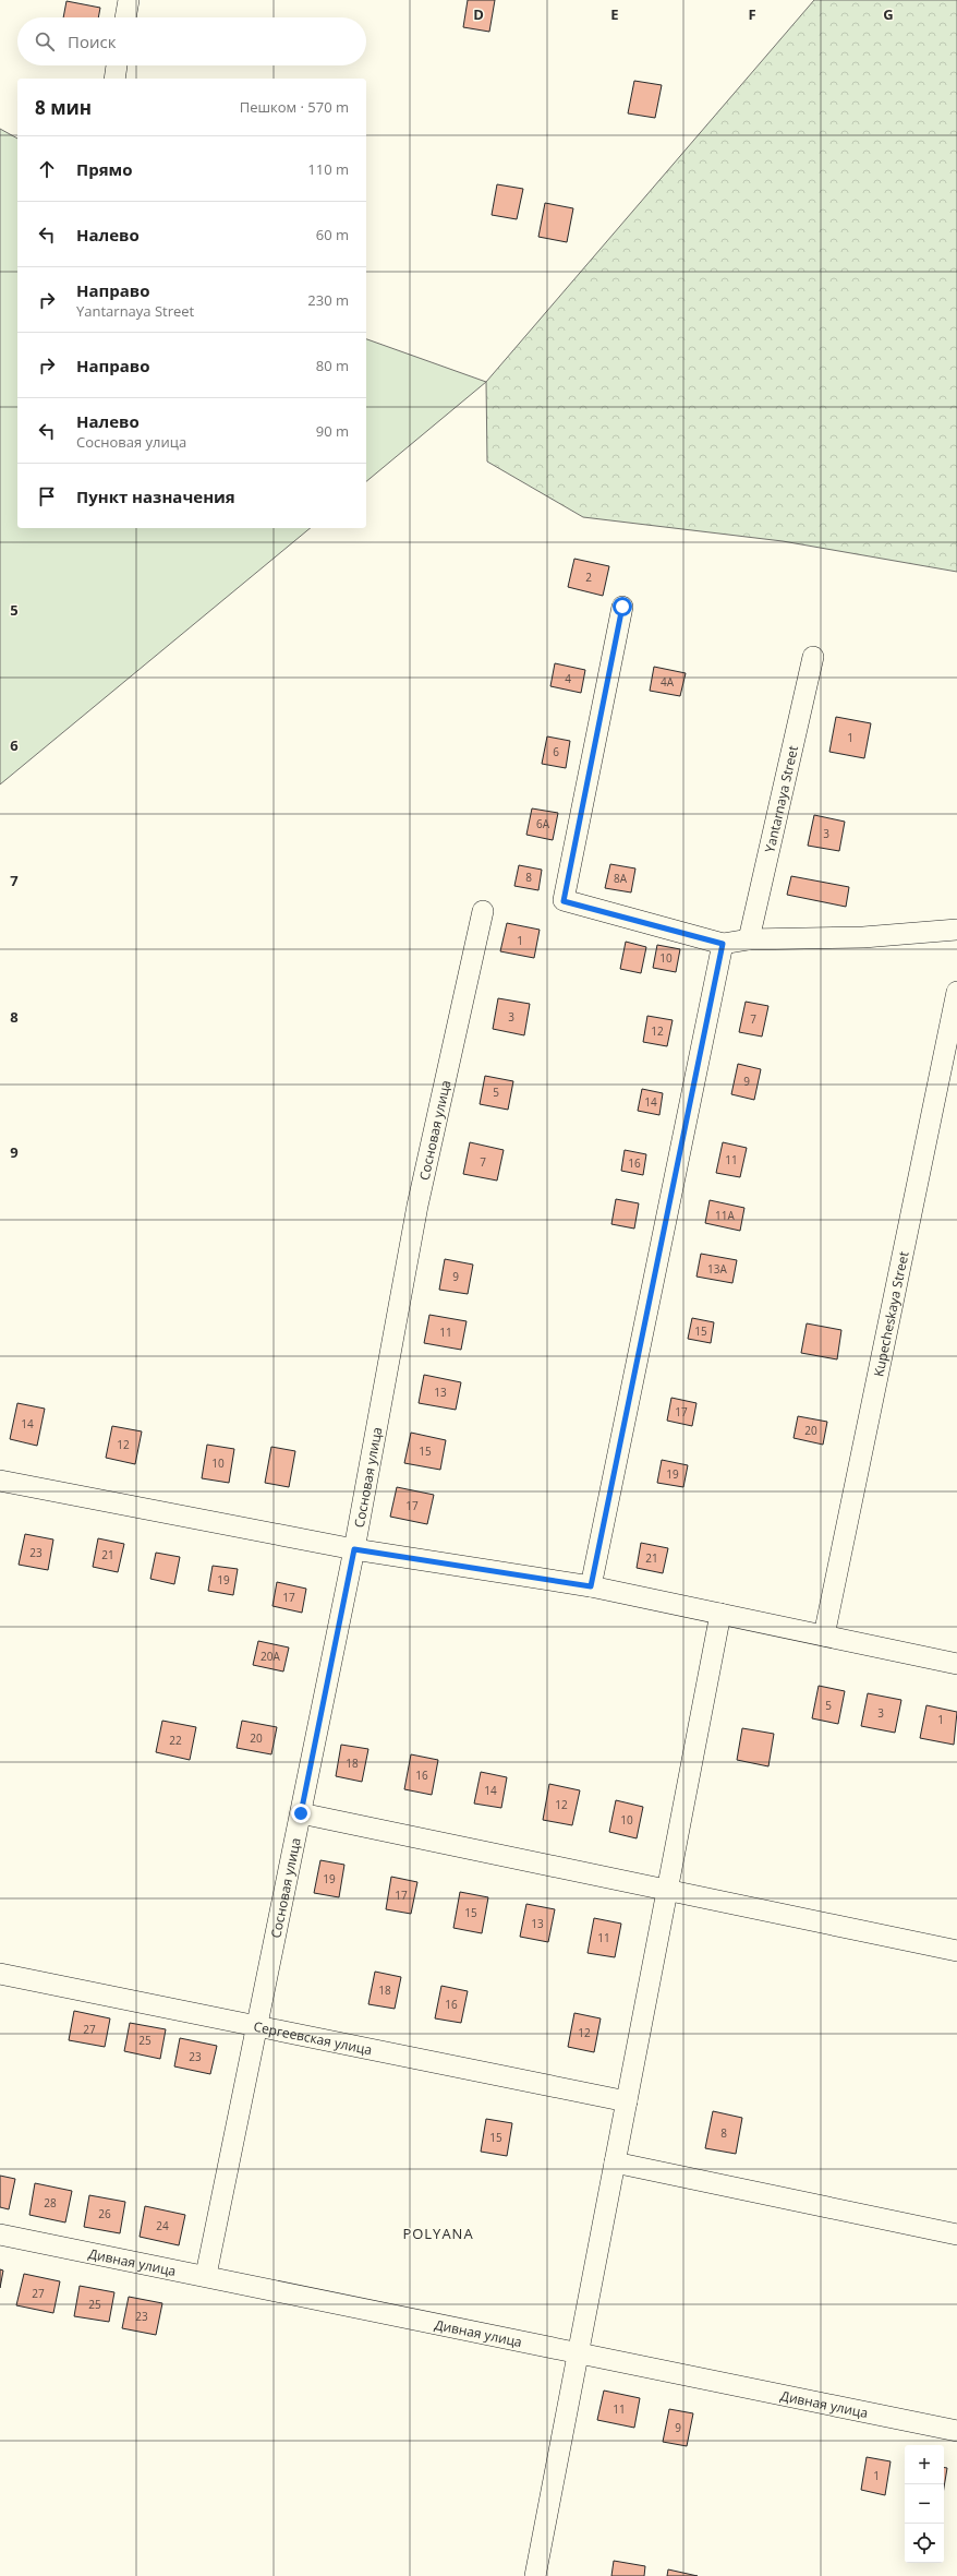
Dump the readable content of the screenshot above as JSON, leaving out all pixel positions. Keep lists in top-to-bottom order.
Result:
{
  "streets": {
    "street": [
      "Yantarnaya Street",
      "Сосновая улица",
      "Kupecheskaya Street",
      "Сергеевская улица",
      "Дивная улица"
    ]
  },
  "crossings": [
    ["Сосновая улица", "Сергеевская улица"],
    ["Сосновая улица", "Дивная улица"]
  ],
  "districts": ["POLYANA"],
  "house_numbers": [
    "2",
    "4",
    "4А",
    "1",
    "6",
    "6А",
    "3",
    "8",
    "8А",
    "1",
    "10",
    "3",
    "7",
    "12",
    "9",
    "5",
    "14",
    "11",
    "7",
    "16",
    "11А",
    "13А",
    "9",
    "15",
    "11",
    "13",
    "17",
    "14",
    "20",
    "12",
    "15",
    "10",
    "19",
    "17",
    "23",
    "21",
    "21",
    "19",
    "17",
    "20А",
    "5",
    "3",
    "1",
    "20",
    "22",
    "18",
    "16",
    "14",
    "12",
    "10",
    "19",
    "17",
    "15",
    "13",
    "11",
    "18",
    "16",
    "27",
    "12",
    "25",
    "23",
    "8",
    "15",
    "28",
    "26",
    "24",
    "27",
    "25",
    "23",
    "11",
    "9",
    "1"
  ],
  "page": {
    "search": "Поиск",
    "heading": ["8 мин", "Пешком · 570 m"],
    "list": [
      ["Прямо", "110 m"],
      ["Налево", "60 m"],
      ["Направо", "Yantarnaya Street", "230 m"],
      ["Направо", "80 m"],
      ["Налево", "Сосновая улица", "90 m"],
      "Пункт назначения"
    ],
    "map_buttons": ["+", "−"]
  },
  "grid": {
    "columns": [
      "D",
      "E",
      "F",
      "G"
    ],
    "rows": [
      "5",
      "6",
      "7",
      "8",
      "9"
    ]
  }
}
